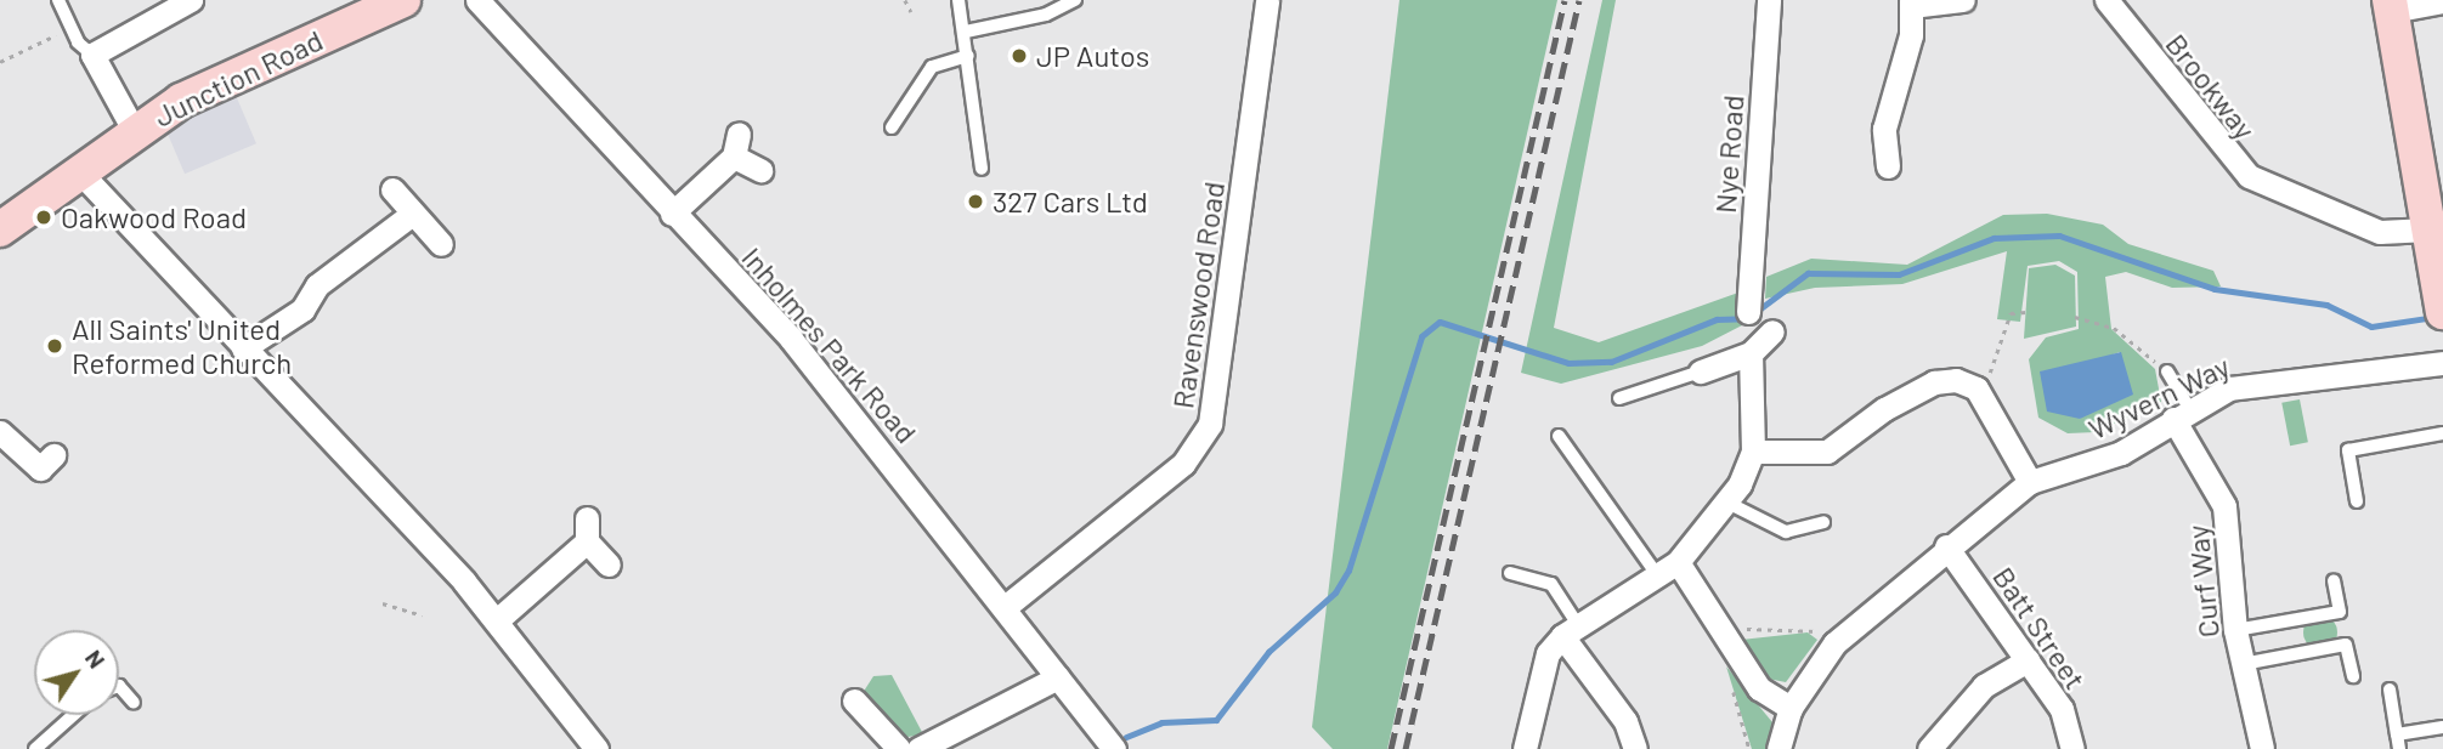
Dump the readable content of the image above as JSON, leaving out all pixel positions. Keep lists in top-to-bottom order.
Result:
{
  "streets": {
    "street": [
      "Junction Road",
      "Brookway",
      "Nye Road",
      "Ravenswood Road",
      "Inholmes Park Road",
      "Wyvern Way",
      "Curf Way",
      "Batt Street"
    ]
  },
  "crossings": [
    ["Ravenswood Road", "Inholmes Park Road"],
    ["Wyvern Way", "Curf Way"],
    ["Wyvern Way", "Batt Street"]
  ],
  "places": [
    "JP Autos",
    "327 Cars Ltd",
    "Oakwood Road",
    "All Saints' United Reformed Church"
  ],
  "north": "top right"
}
